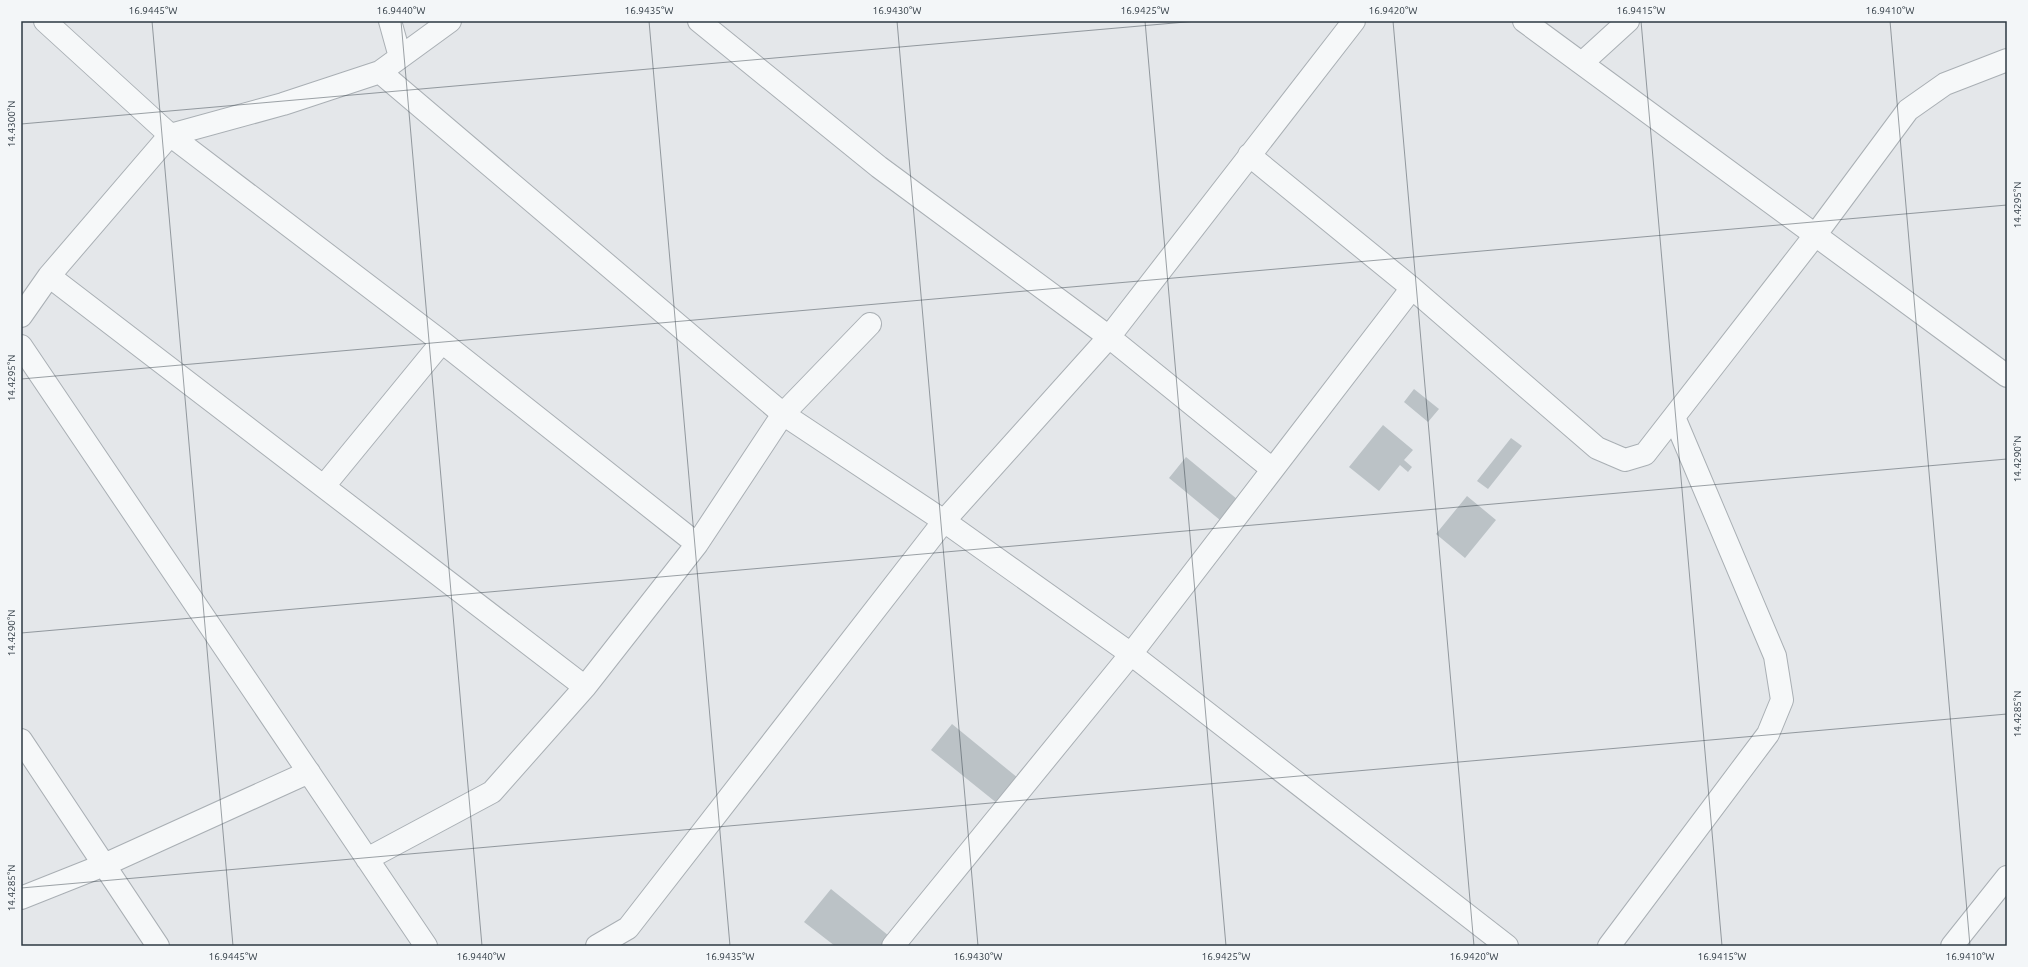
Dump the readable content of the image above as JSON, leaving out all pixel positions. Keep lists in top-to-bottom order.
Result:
{
  "coordinates": [
    "16.9445°W",
    "16.9440°W",
    "16.9435°W",
    "16.9430°W",
    "16.9425°W",
    "16.9420°W",
    "16.9415°W",
    "16.9410°W",
    "14.4300°N",
    "14.4295°N",
    "14.4290°N",
    "14.4285°N"
  ]
}
